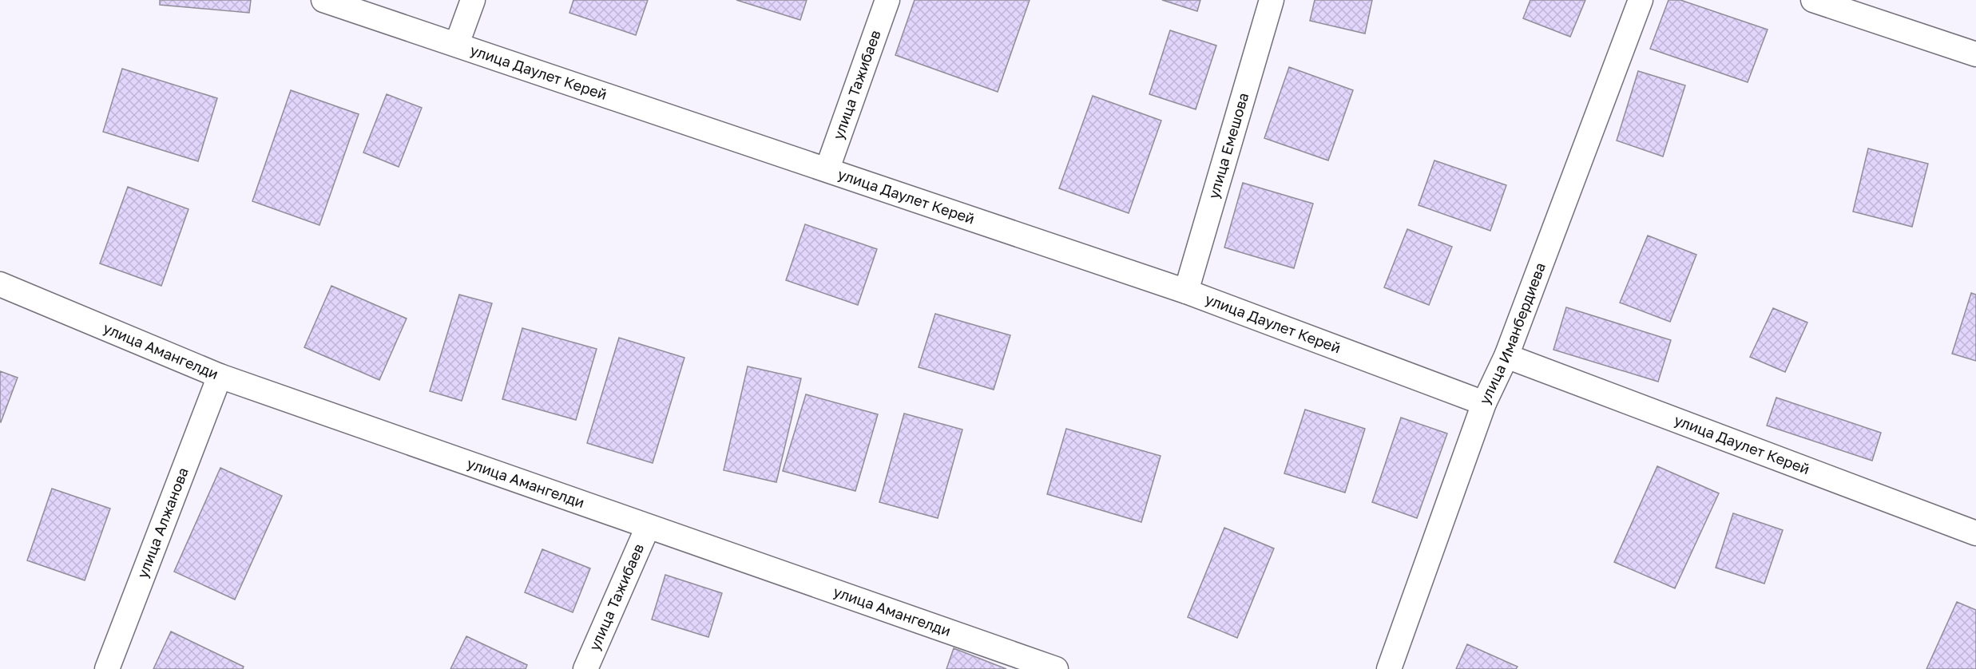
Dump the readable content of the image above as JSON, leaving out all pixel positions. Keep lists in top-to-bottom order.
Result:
{
  "streets": {
    "street": [
      "улица Даулет Керей",
      "улица Тажибаев",
      "улица Емешова",
      "улица Иманбердиева",
      "улица Амангелди",
      "улица Алжанова"
    ]
  },
  "crossings": [
    ["улица Даулет Керей", "улица Тажибаев"],
    ["улица Даулет Керей", "улица Емешова"],
    ["улица Даулет Керей", "улица Иманбердиева"],
    ["улица Тажибаев", "улица Амангелди"],
    ["улица Амангелди", "улица Алжанова"]
  ]
}
